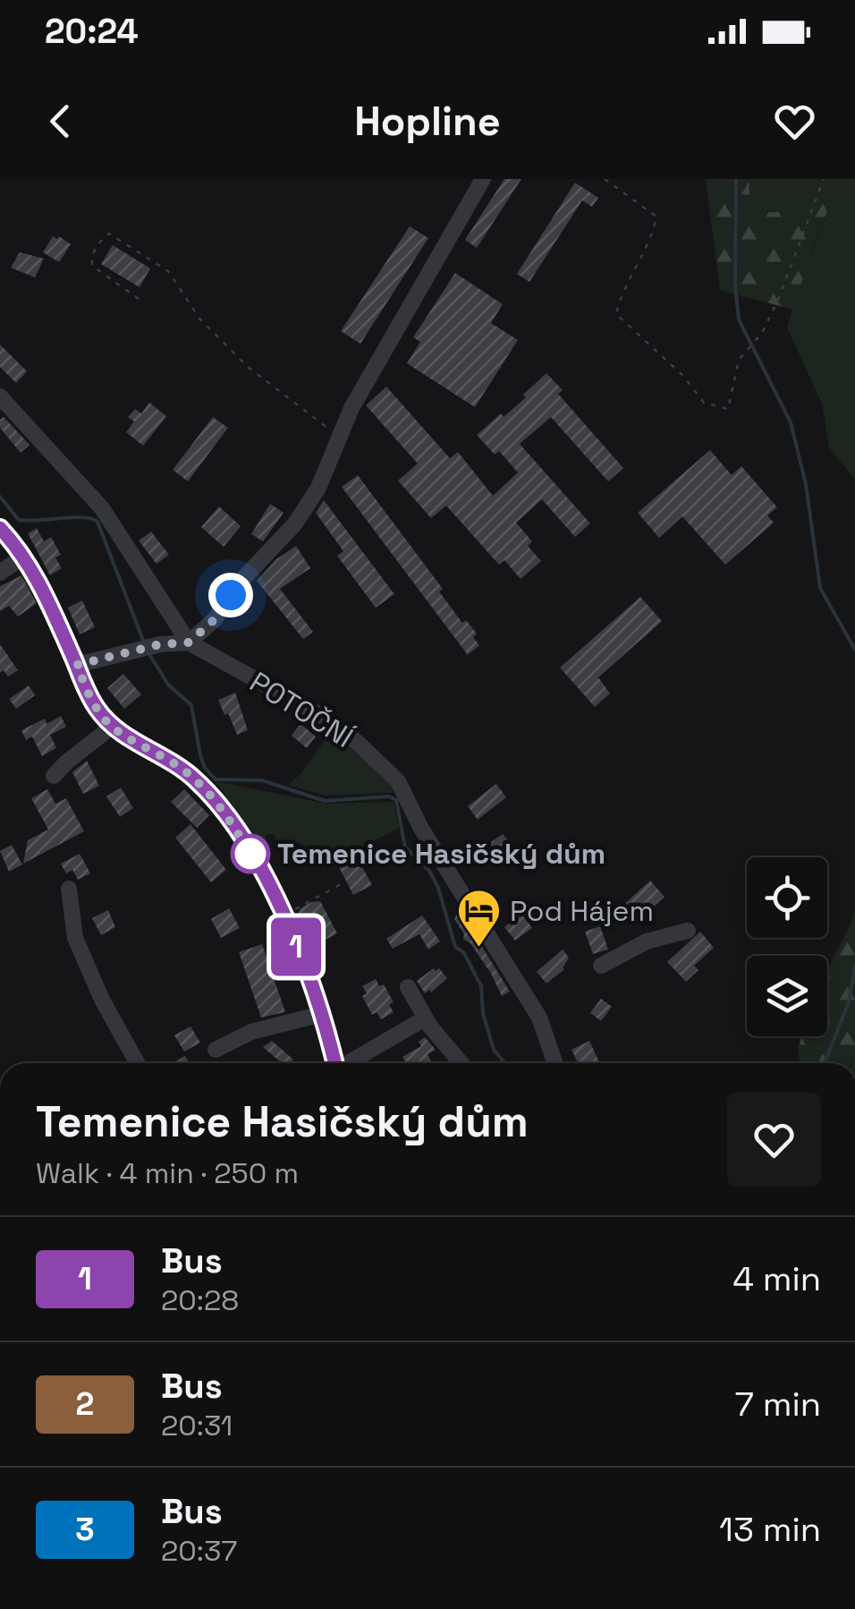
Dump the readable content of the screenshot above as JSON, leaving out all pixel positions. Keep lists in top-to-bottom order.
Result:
{
  "streets": {
    "street": ["POTOČNÍ"]
  },
  "places": {
    "other": ["Temenice Hasičský dům"],
    "hotel": ["Pod Hájem"]
  },
  "lines": ["bus line 1"],
  "page": {
    "status": "20:24",
    "header": "Hopline",
    "on_map": "1",
    "heading": ["Temenice Hasičský dům", "Walk · 4 min · 250 m"],
    "list": [
      {
        "mark": "1",
        "name": "Bus",
        "note": "20:28",
        "value": "4 min"
      },
      {
        "mark": "2",
        "name": "Bus",
        "note": "20:31",
        "value": "7 min"
      },
      {
        "mark": "3",
        "name": "Bus",
        "note": "20:37",
        "value": "13 min"
      }
    ]
  }
}
